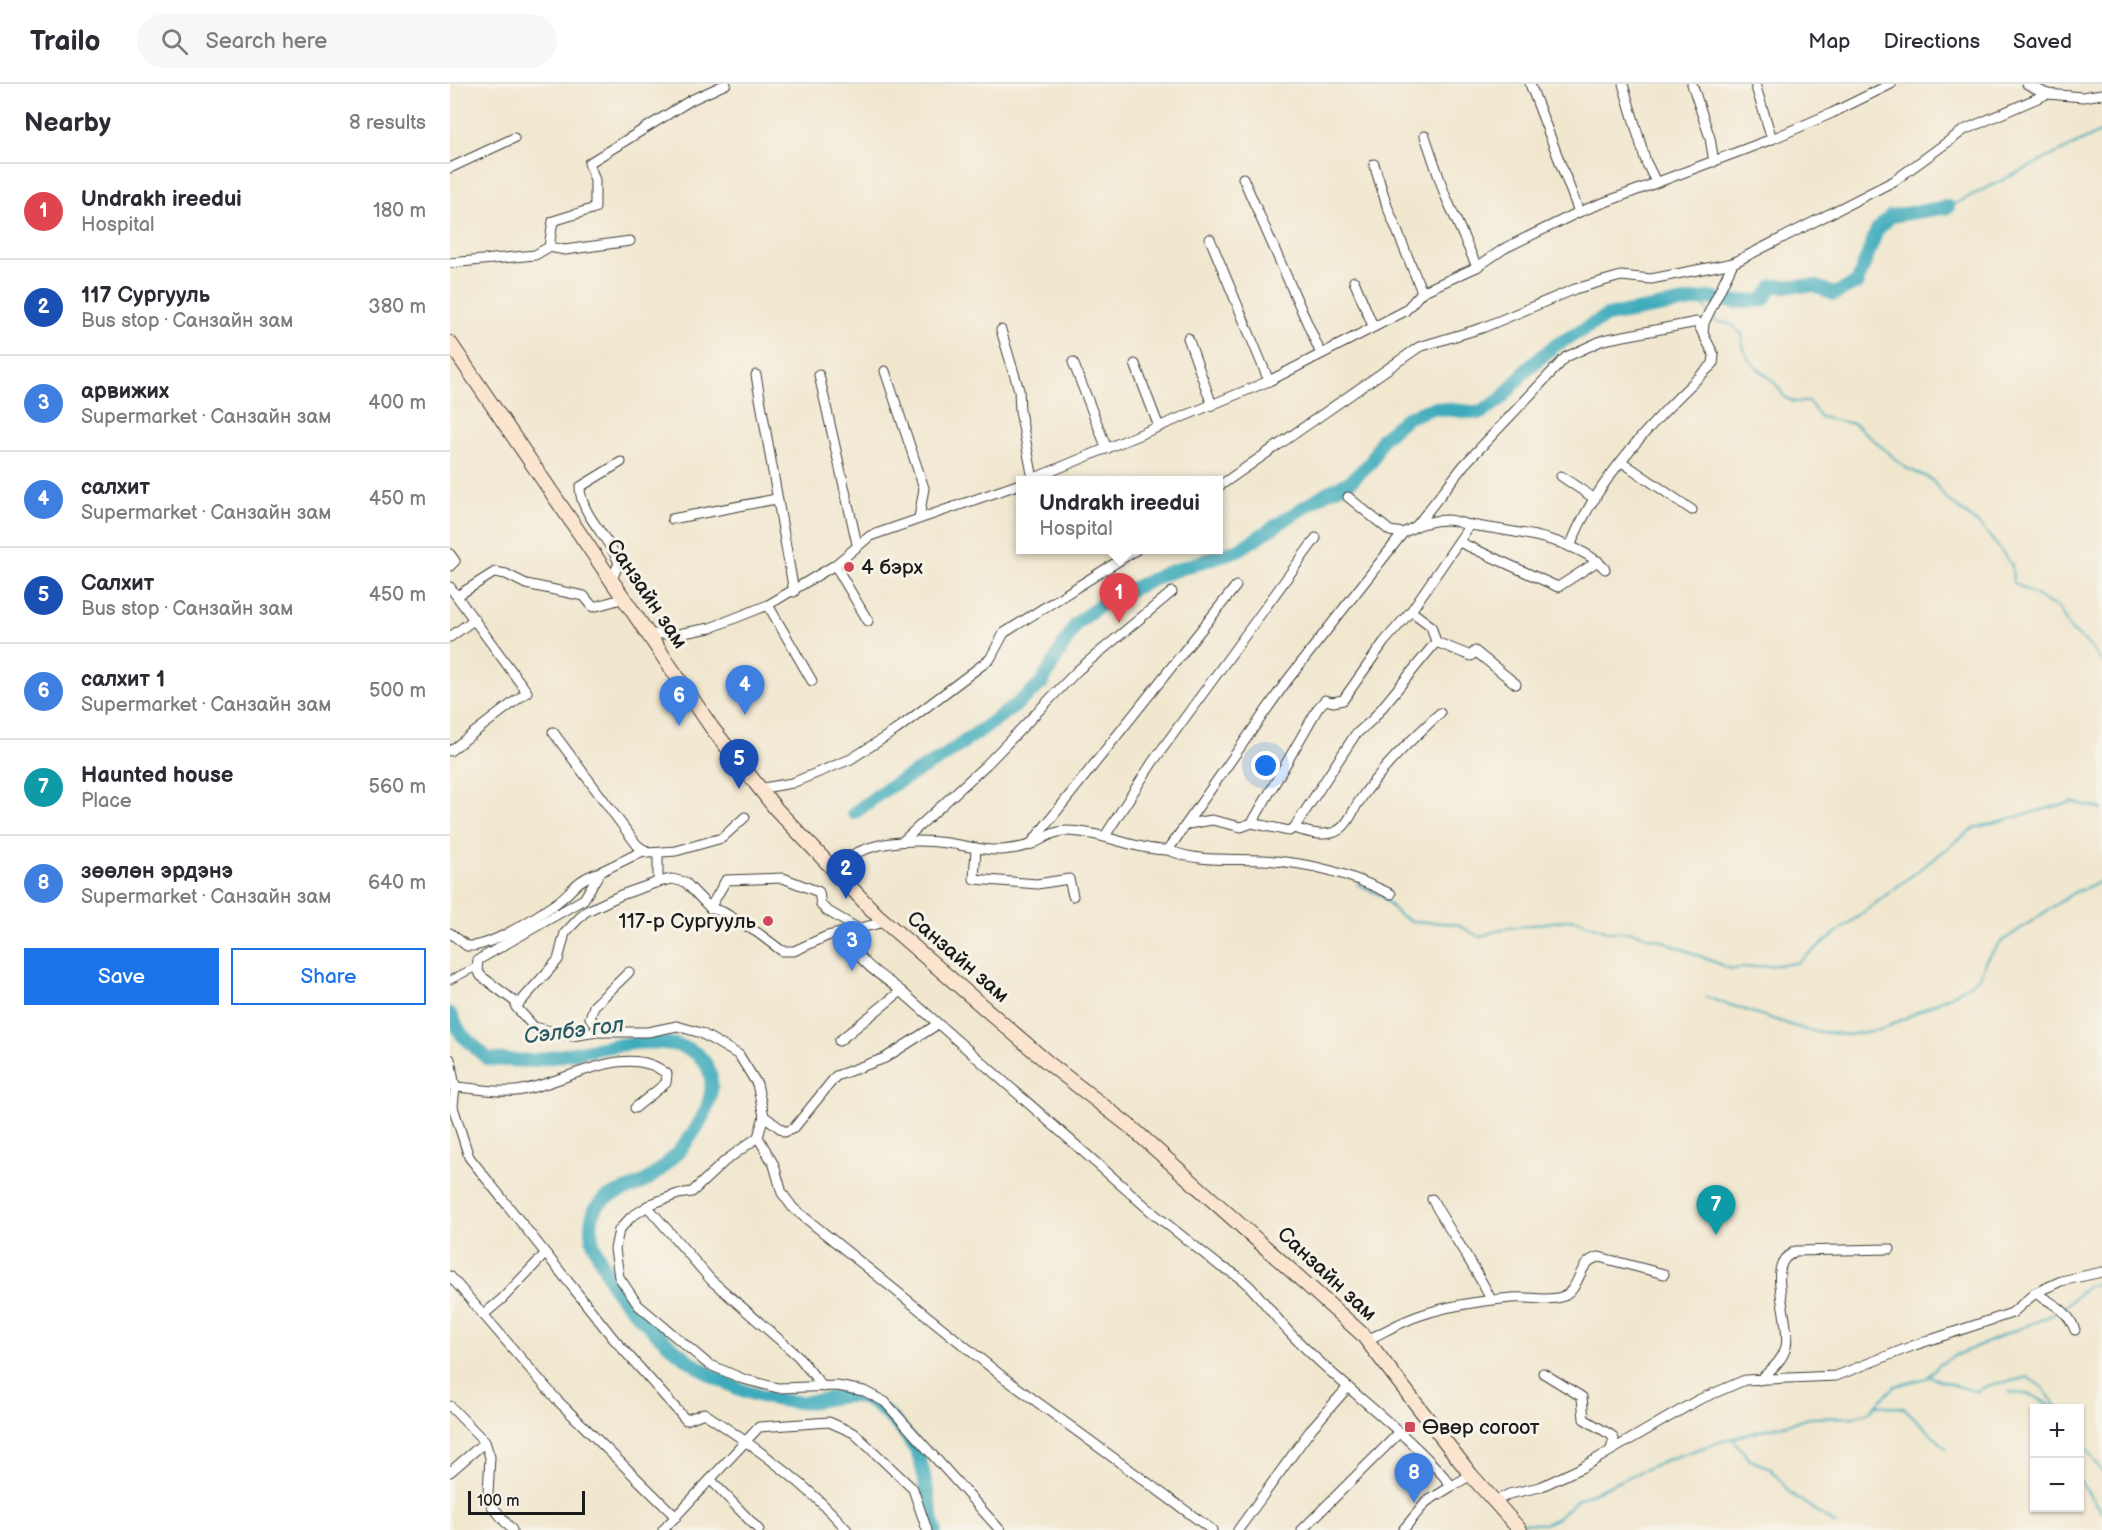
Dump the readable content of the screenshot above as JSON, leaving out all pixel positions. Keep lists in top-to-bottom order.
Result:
{
  "streets": {
    "main road": ["Санзайн зам"]
  },
  "water": ["Сэлбэ гол"],
  "places": {
    "other": ["4 бэрх", "117-р Сургууль"],
    "transit": ["Өвөр согоот"]
  },
  "scale_bar": "100 m",
  "page": {
    "header": "Trailo",
    "search": "Search here",
    "nav": ["Map", "Directions", "Saved"],
    "heading": ["Nearby", "8 results"],
    "list": [
      {
        "mark": "1",
        "name": "Undrakh ireedui",
        "note": "Hospital",
        "value": "180 m"
      },
      {
        "mark": "2",
        "name": "117 Сургууль",
        "note": "Bus stop · Санзайн зам",
        "value": "380 m"
      },
      {
        "mark": "3",
        "name": "арвижих",
        "note": "Supermarket · Санзайн зам",
        "value": "400 m"
      },
      {
        "mark": "4",
        "name": "салхит",
        "note": "Supermarket · Санзайн зам",
        "value": "450 m"
      },
      {
        "mark": "5",
        "name": "Салхит",
        "note": "Bus stop · Санзайн зам",
        "value": "450 m"
      },
      {
        "mark": "6",
        "name": "салхит 1",
        "note": "Supermarket · Санзайн зам",
        "value": "500 m"
      },
      {
        "mark": "7",
        "name": "Haunted house",
        "note": "Place",
        "value": "560 m"
      },
      {
        "mark": "8",
        "name": "зөөлөн эрдэнэ",
        "note": "Supermarket · Санзайн зам",
        "value": "640 m"
      }
    ],
    "popup": ["Undrakh ireedui", "Hospital"],
    "pins": [
      "1",
      "4",
      "6",
      "5",
      "2",
      "3",
      "7",
      "8"
    ],
    "buttons": ["Save", "Share"],
    "map_buttons": ["+", "−"],
    "scale": "100 m"
  }
}
